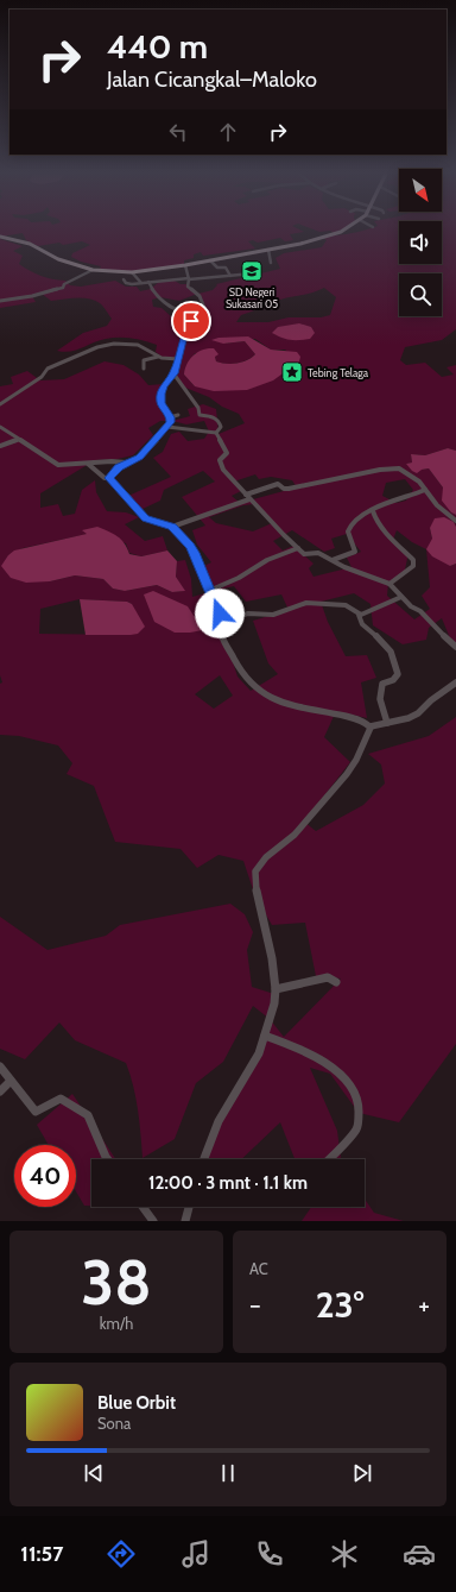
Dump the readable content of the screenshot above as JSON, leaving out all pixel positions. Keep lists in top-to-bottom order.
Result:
{
  "places": {
    "school or university": ["SD Negeri Sukasari 05"],
    "place": ["Tebing Telaga"]
  },
  "north": "bottom right",
  "page": {
    "turn": ["440 m", "Jalan Cicangkal–Maloko"],
    "limit": "40",
    "trip": "12:00 · 3 mnt · 1.1 km",
    "tile": [
      ["38", "km/h"],
      "AC"
    ],
    "heat": ["−", "23°", "+"],
    "song": ["Blue Orbit", "Sona"],
    "tabs": "11:57"
  }
}
